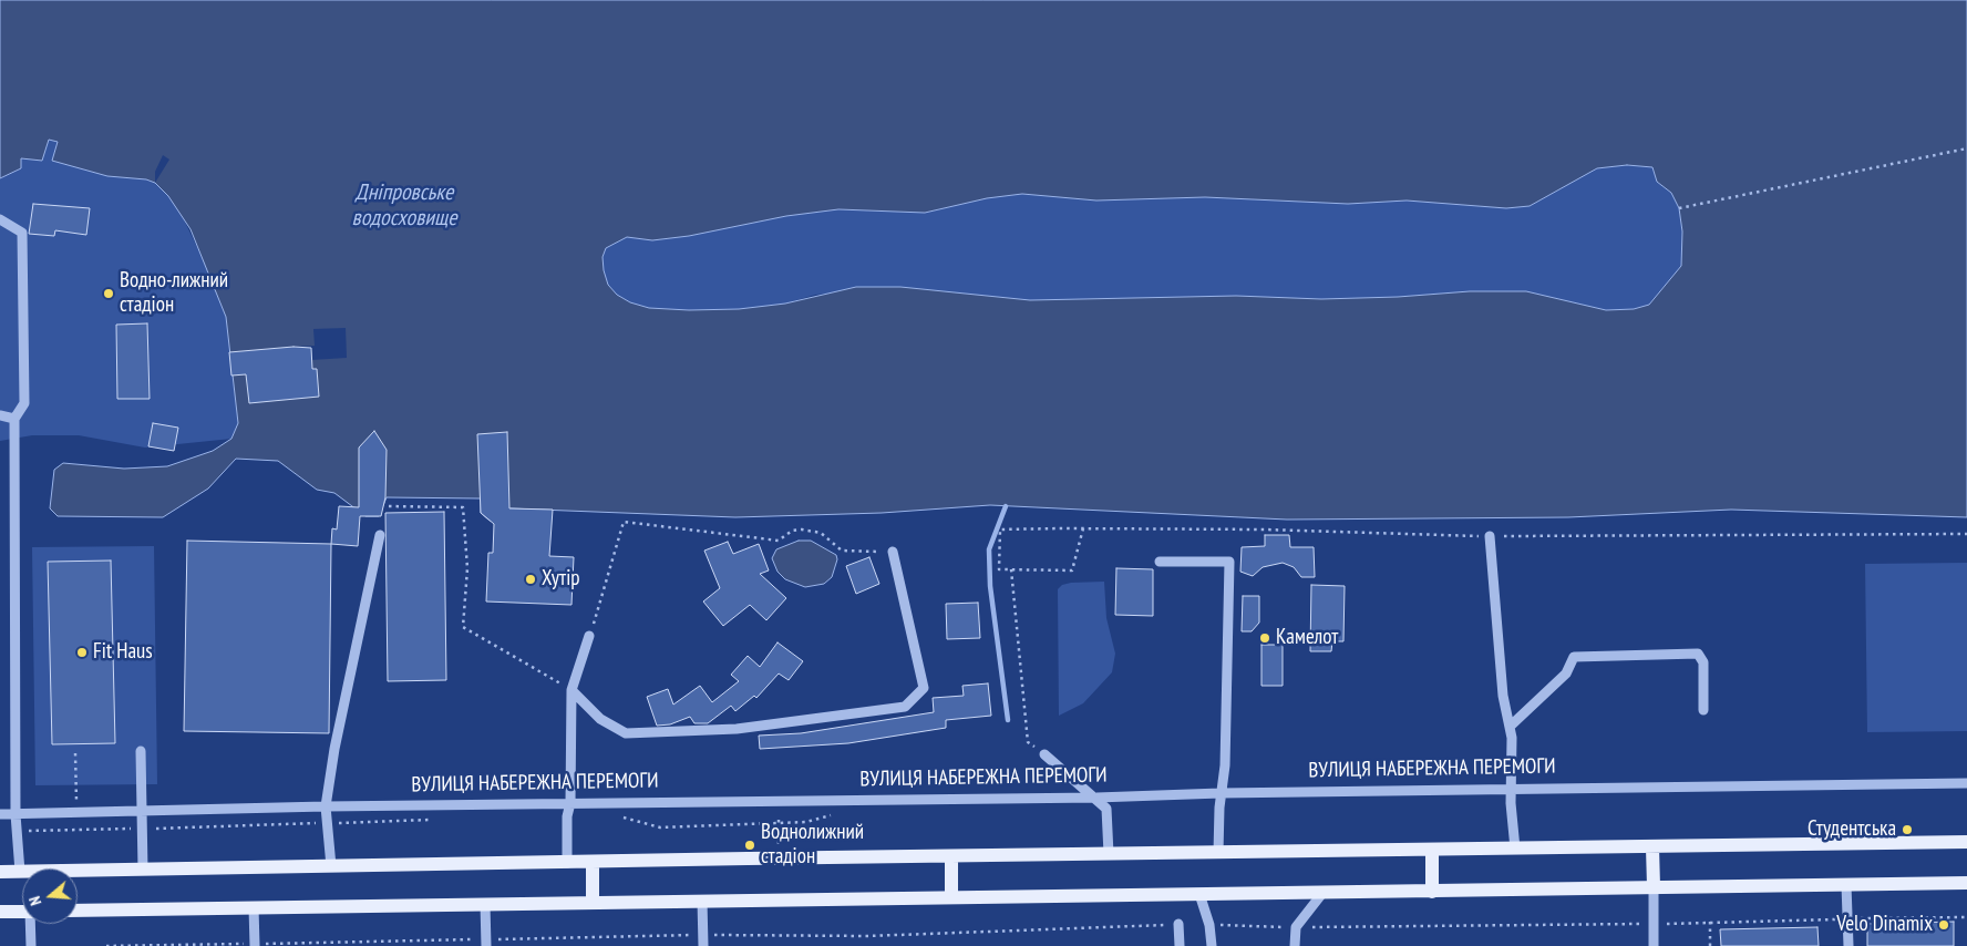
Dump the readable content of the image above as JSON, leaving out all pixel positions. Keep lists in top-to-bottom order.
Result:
{
  "streets": {
    "street": ["ВУЛИЦЯ НАБЕРЕЖНА ПЕРЕМОГИ"]
  },
  "water": ["Дніпровське водосховище"],
  "places": [
    "Водно-лижний стадіон",
    "Хутір",
    "Камелот",
    "Fit Haus",
    "Студентська",
    "Воднолижний стадіон",
    "Velo Dinamix"
  ],
  "north": "left"
}
